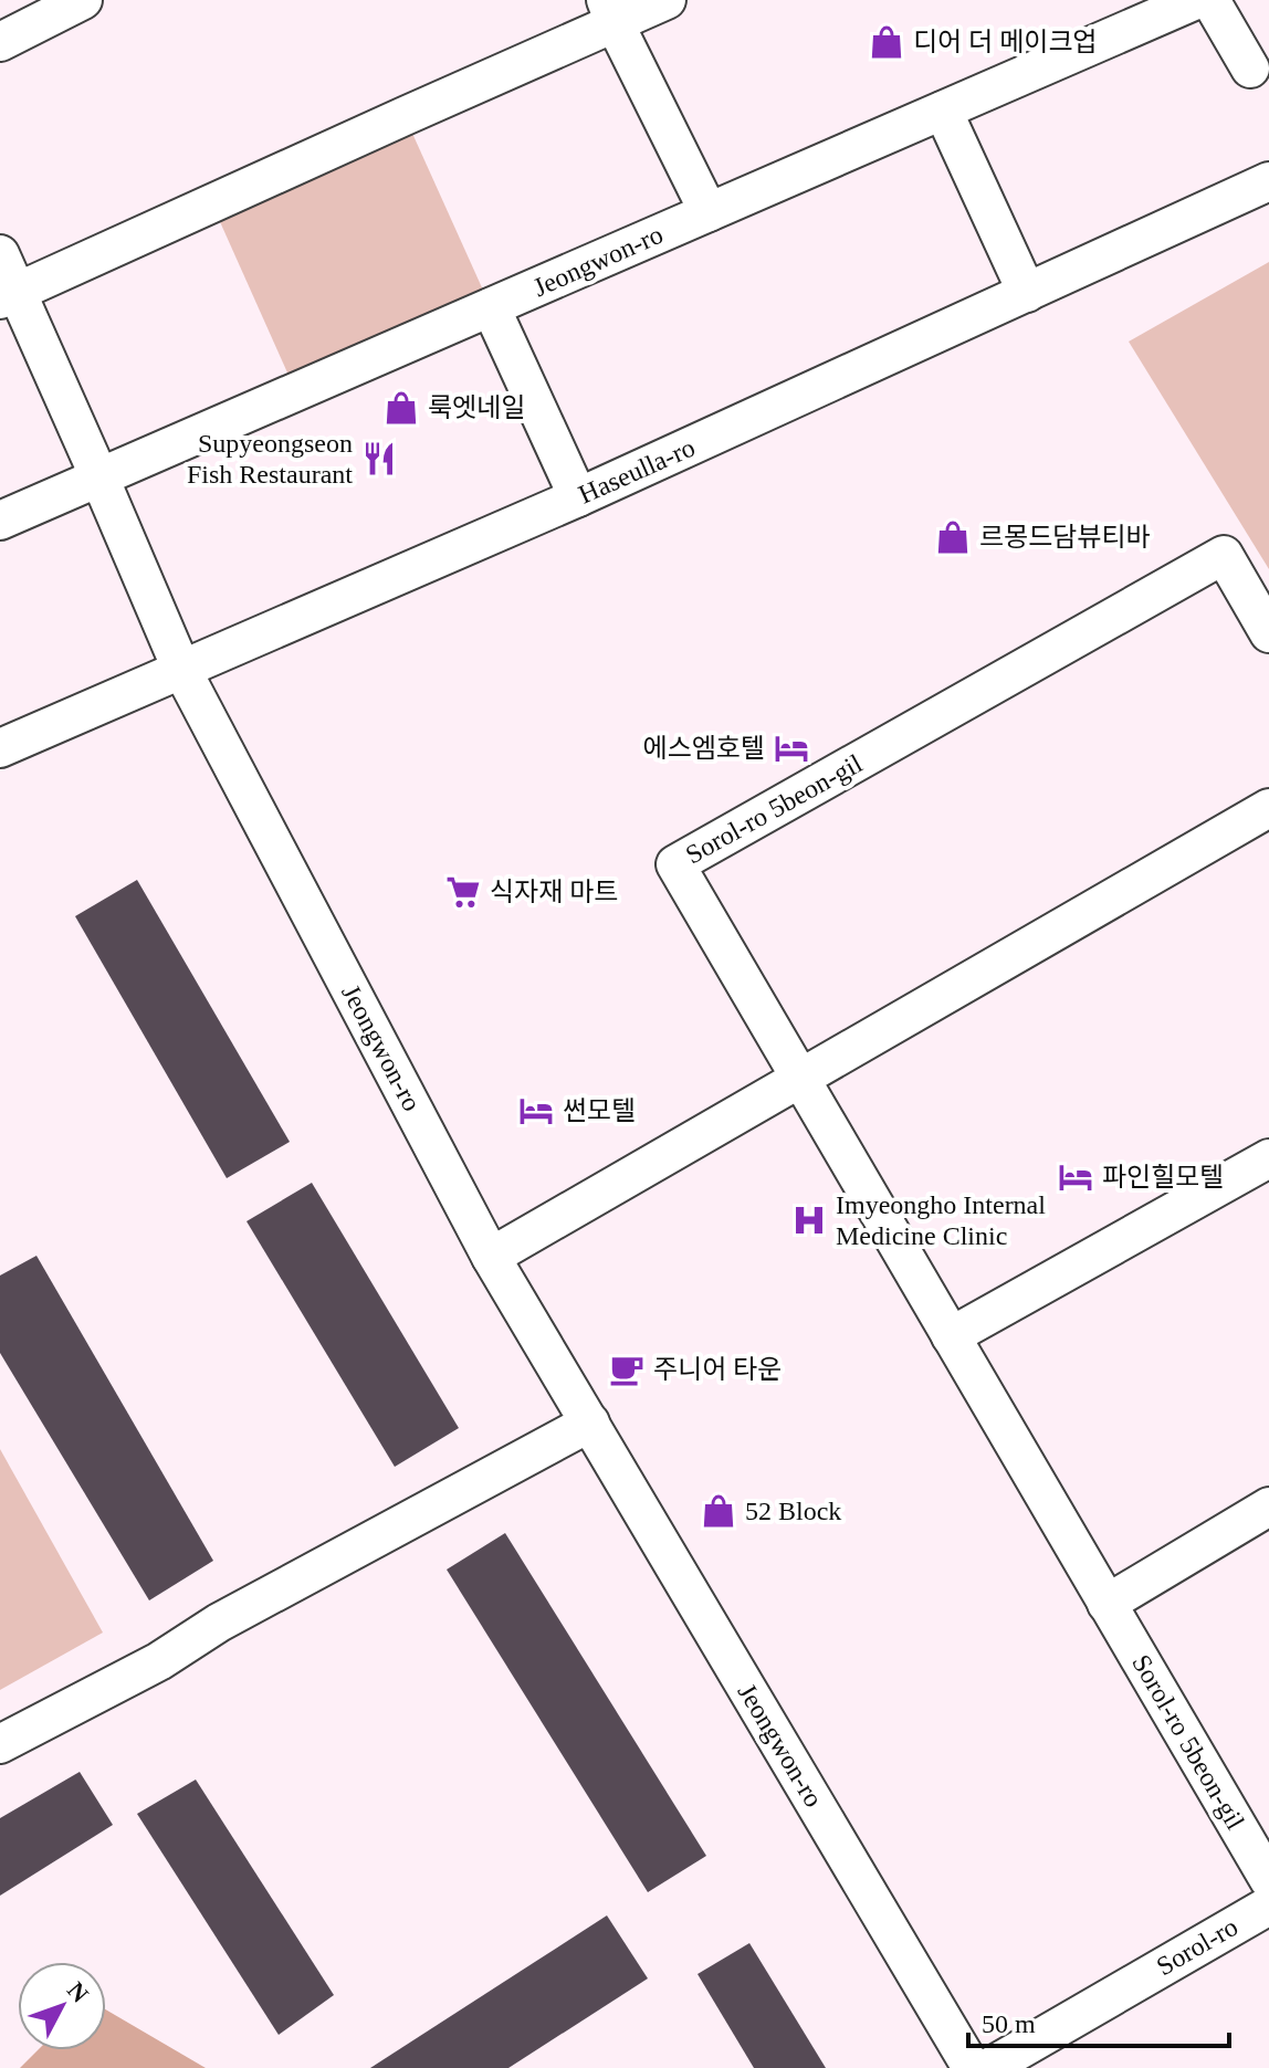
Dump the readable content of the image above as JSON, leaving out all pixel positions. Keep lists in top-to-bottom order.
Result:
{
  "streets": {
    "street": [
      "Jeongwon-ro",
      "Haseulla-ro",
      "Sorol-ro 5beon-gil",
      "Sorol-ro"
    ]
  },
  "crossings": [
    ["Jeongwon-ro", "Haseulla-ro"]
  ],
  "places": {
    "shop": [
      "디어 더 메이크업",
      "룩엣네일",
      "르몽드담뷰티바",
      "52 Block"
    ],
    "restaurant": ["Supyeongseon Fish Restaurant"],
    "hotel": ["에스엠호텔", "썬모텔", "파인힐모텔"],
    "supermarket": ["식자재 마트"],
    "hospital": ["Imyeongho Internal Medicine Clinic"],
    "cafe": ["주니어 타운"]
  },
  "scale_bar": "50 m",
  "north": "top right"
}
